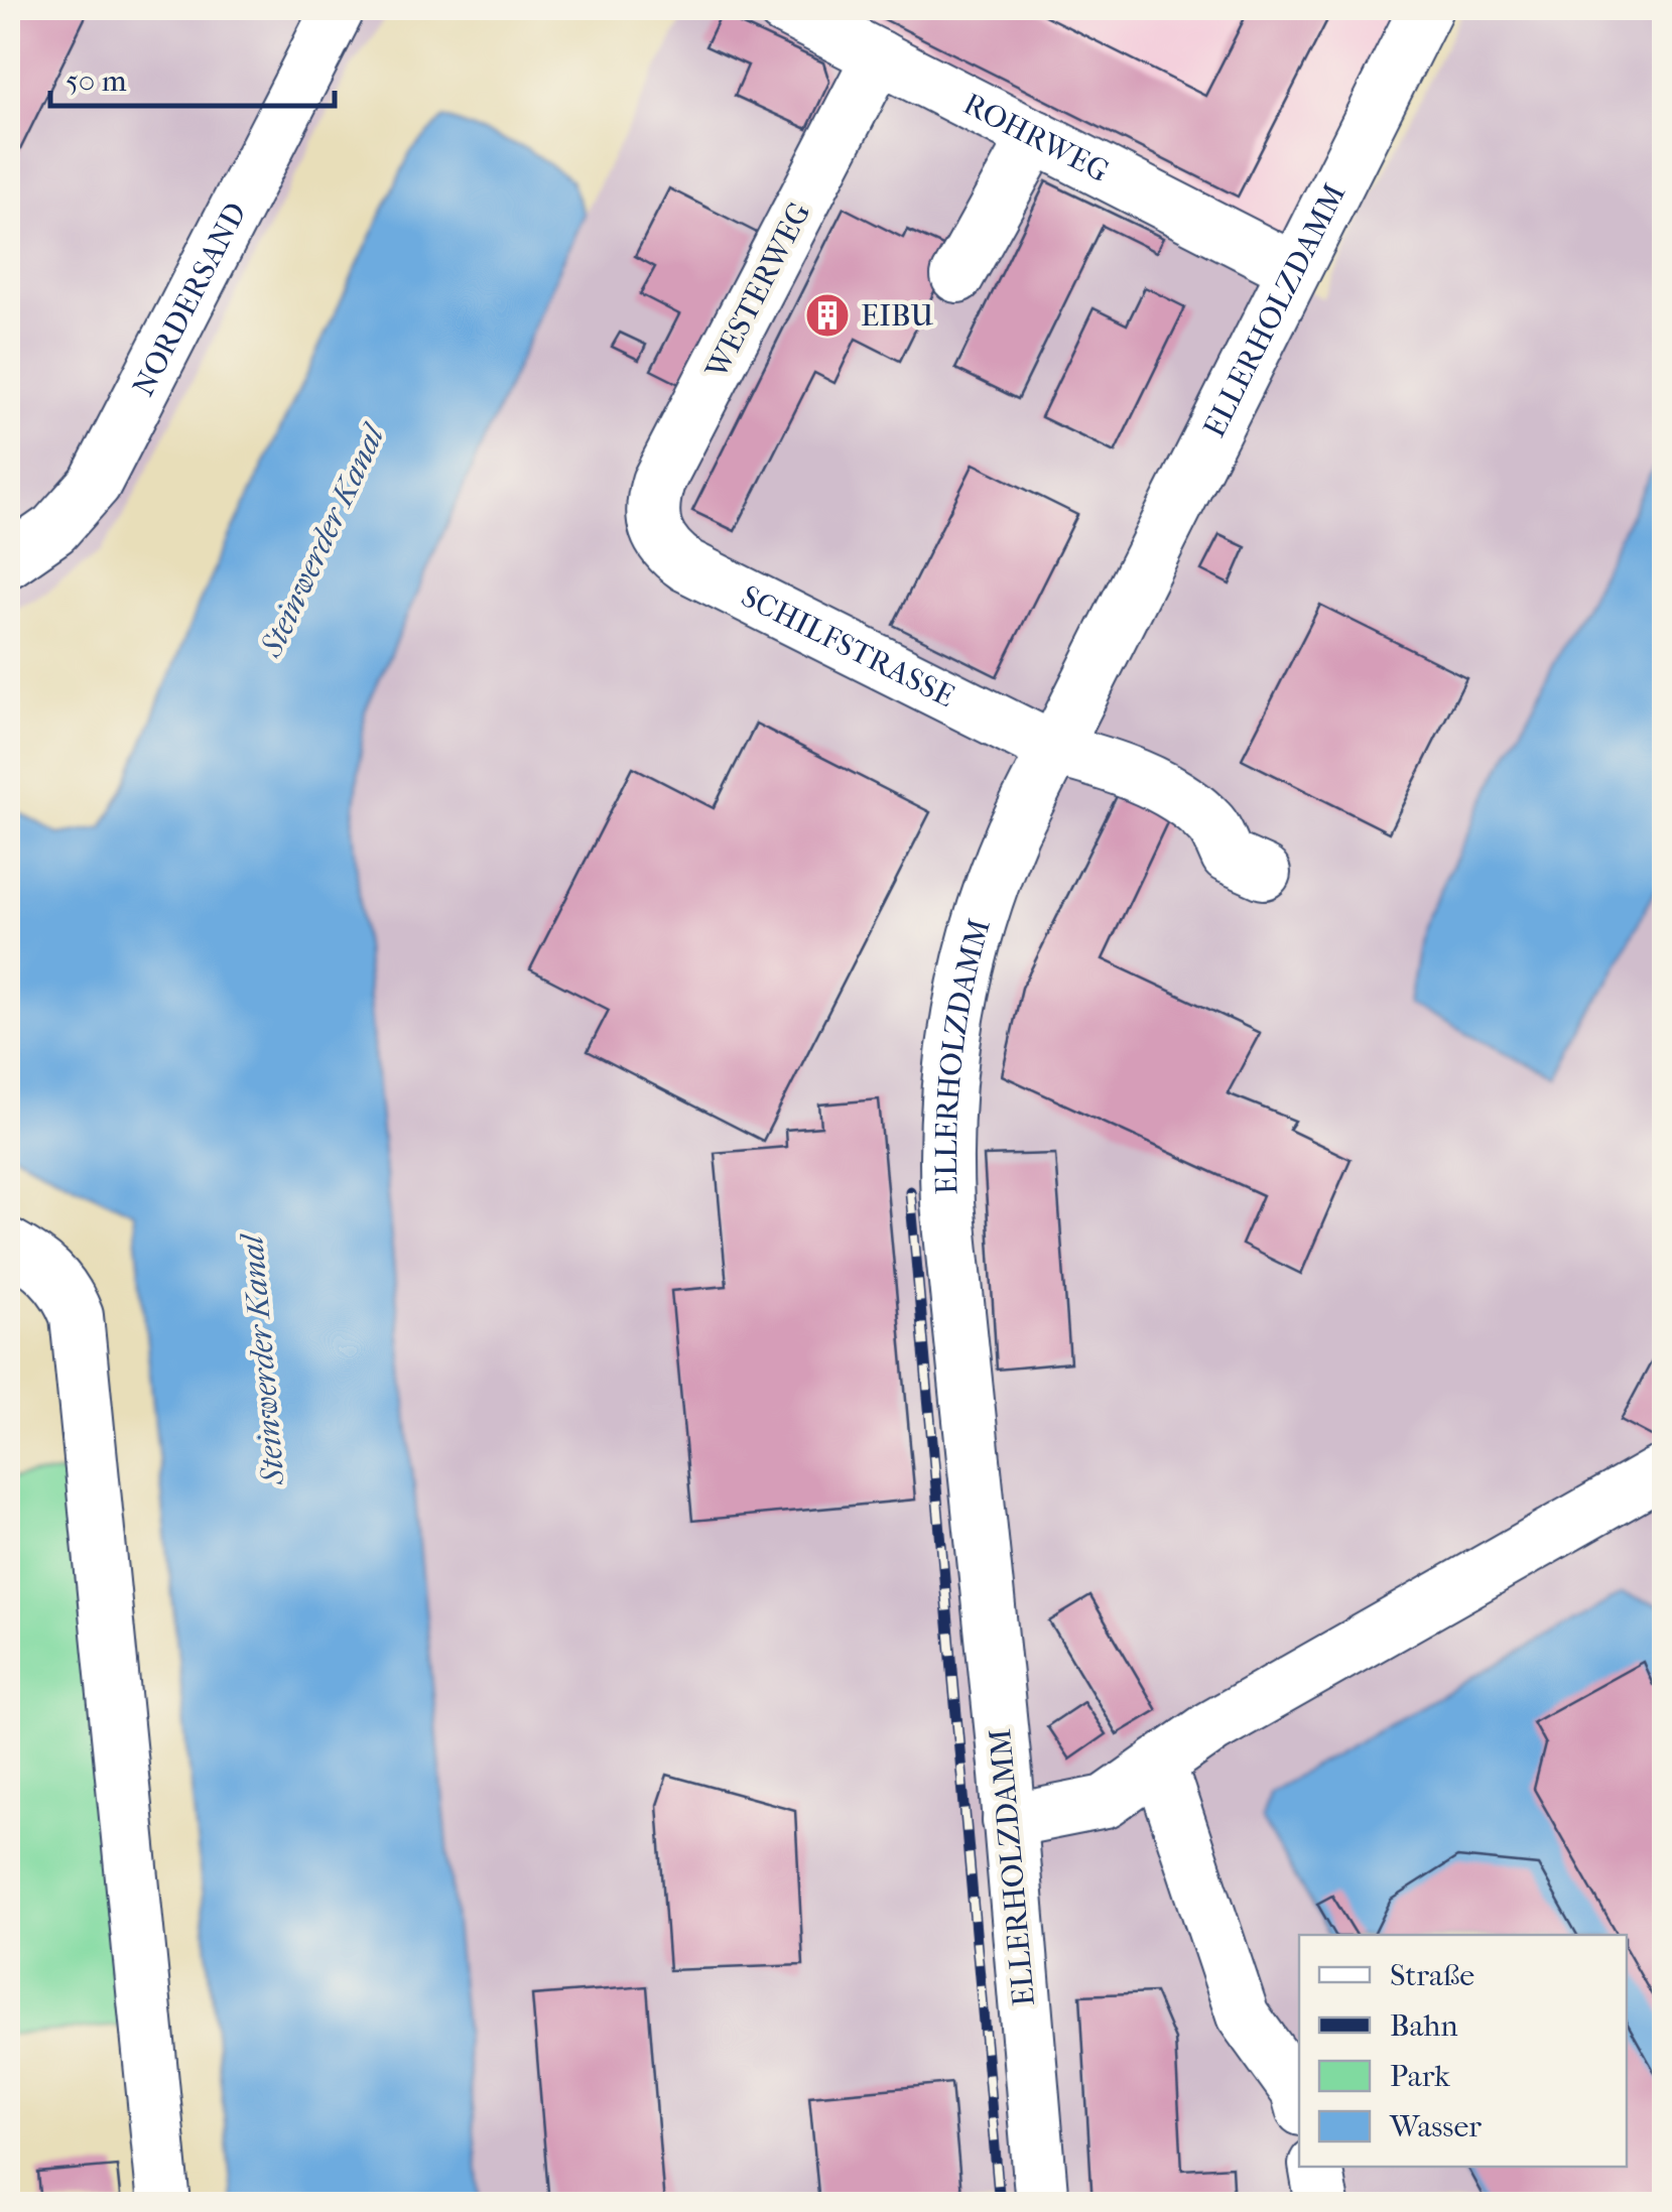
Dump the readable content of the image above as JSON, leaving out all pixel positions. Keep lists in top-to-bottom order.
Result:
{
  "streets": {
    "street": [
      "ROHRWEG",
      "WESTERWEG",
      "NORDERSAND",
      "ELLERHOLZDAMM",
      "SCHILFSTRASSE"
    ]
  },
  "crossings": [
    ["ROHRWEG", "WESTERWEG"],
    ["ROHRWEG", "ELLERHOLZDAMM"],
    ["WESTERWEG", "SCHILFSTRASSE"],
    ["ELLERHOLZDAMM", "SCHILFSTRASSE"]
  ],
  "water": ["Steinwerder Kanal"],
  "places": {
    "building": ["EIBU"]
  },
  "legend": [
    "Straße",
    "Bahn",
    "Park",
    "Wasser"
  ],
  "scale_bar": "50 m"
}
